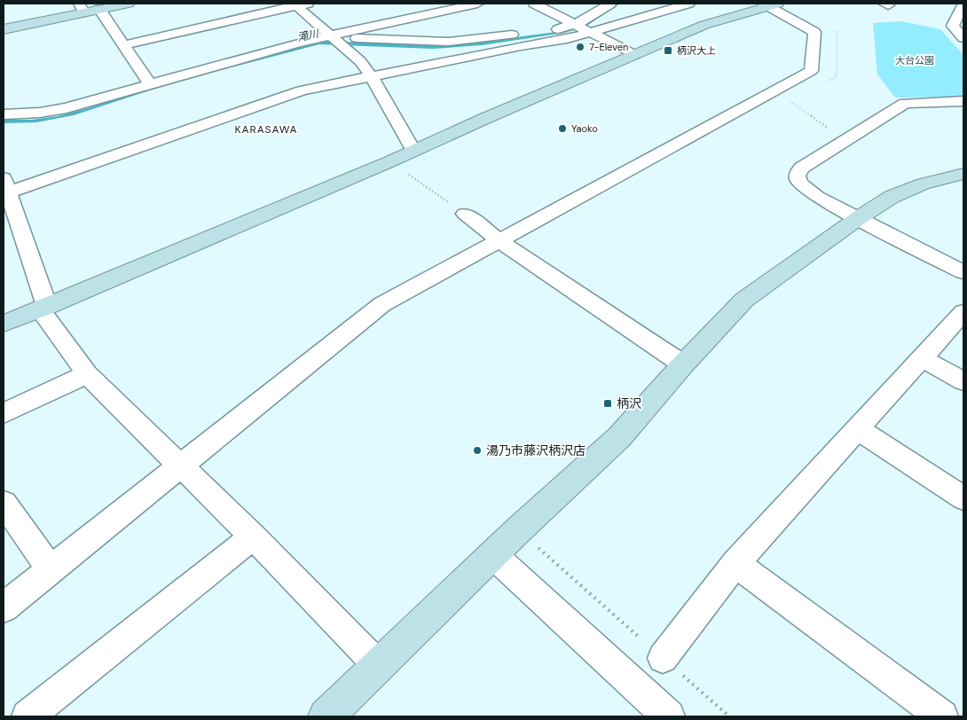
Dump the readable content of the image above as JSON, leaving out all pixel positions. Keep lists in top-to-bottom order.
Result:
{
  "districts": ["KARASAWA"],
  "water": ["滝川"],
  "parks": ["大台公園"],
  "places": {
    "other": ["7-Eleven", "Yaoko", "湯乃市藤沢柄沢店"],
    "transit": ["柄沢大上", "柄沢"]
  }
}
